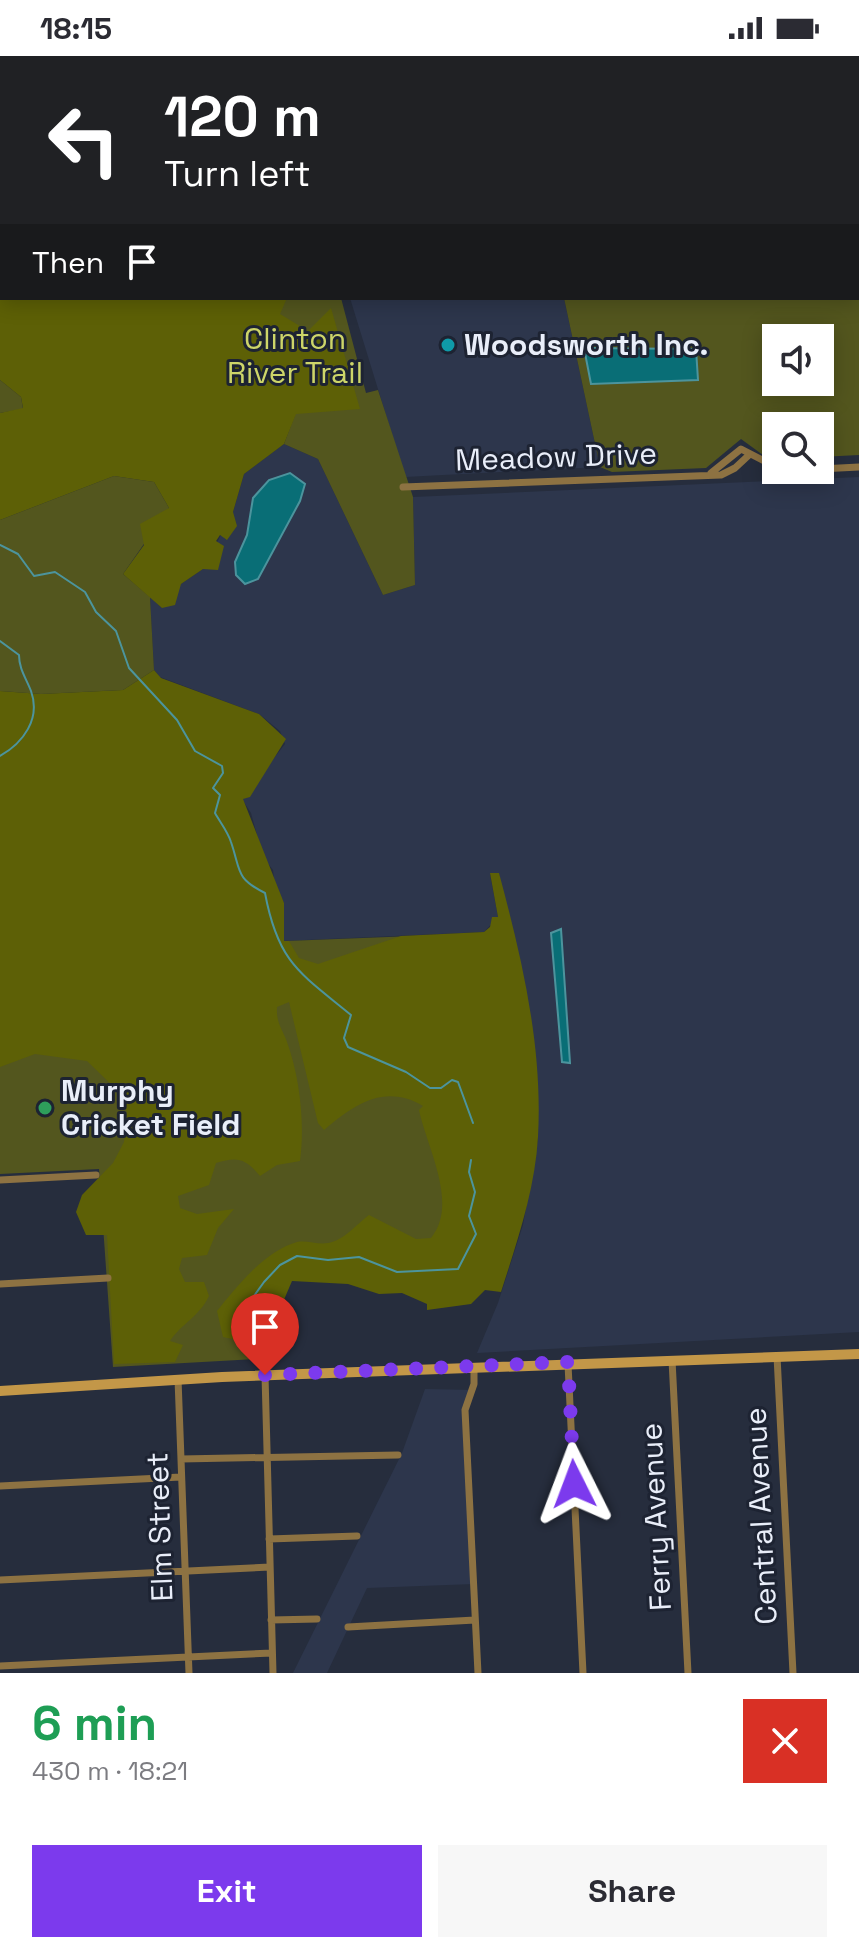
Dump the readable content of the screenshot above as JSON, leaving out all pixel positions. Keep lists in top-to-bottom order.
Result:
{
  "streets": {
    "street": [
      "Meadow Drive",
      "Central Avenue",
      "Ferry Avenue",
      "Elm Street"
    ]
  },
  "parks": ["Clinton River Trail"],
  "places": ["Woodsworth Inc.", "Murphy Cricket Field"],
  "page": {
    "status": "18:15",
    "turn": ["120 m", "Turn left"],
    "then": "Then",
    "heading": ["6 min", "430 m · 18:21"],
    "buttons": ["Exit", "Share"]
  }
}
